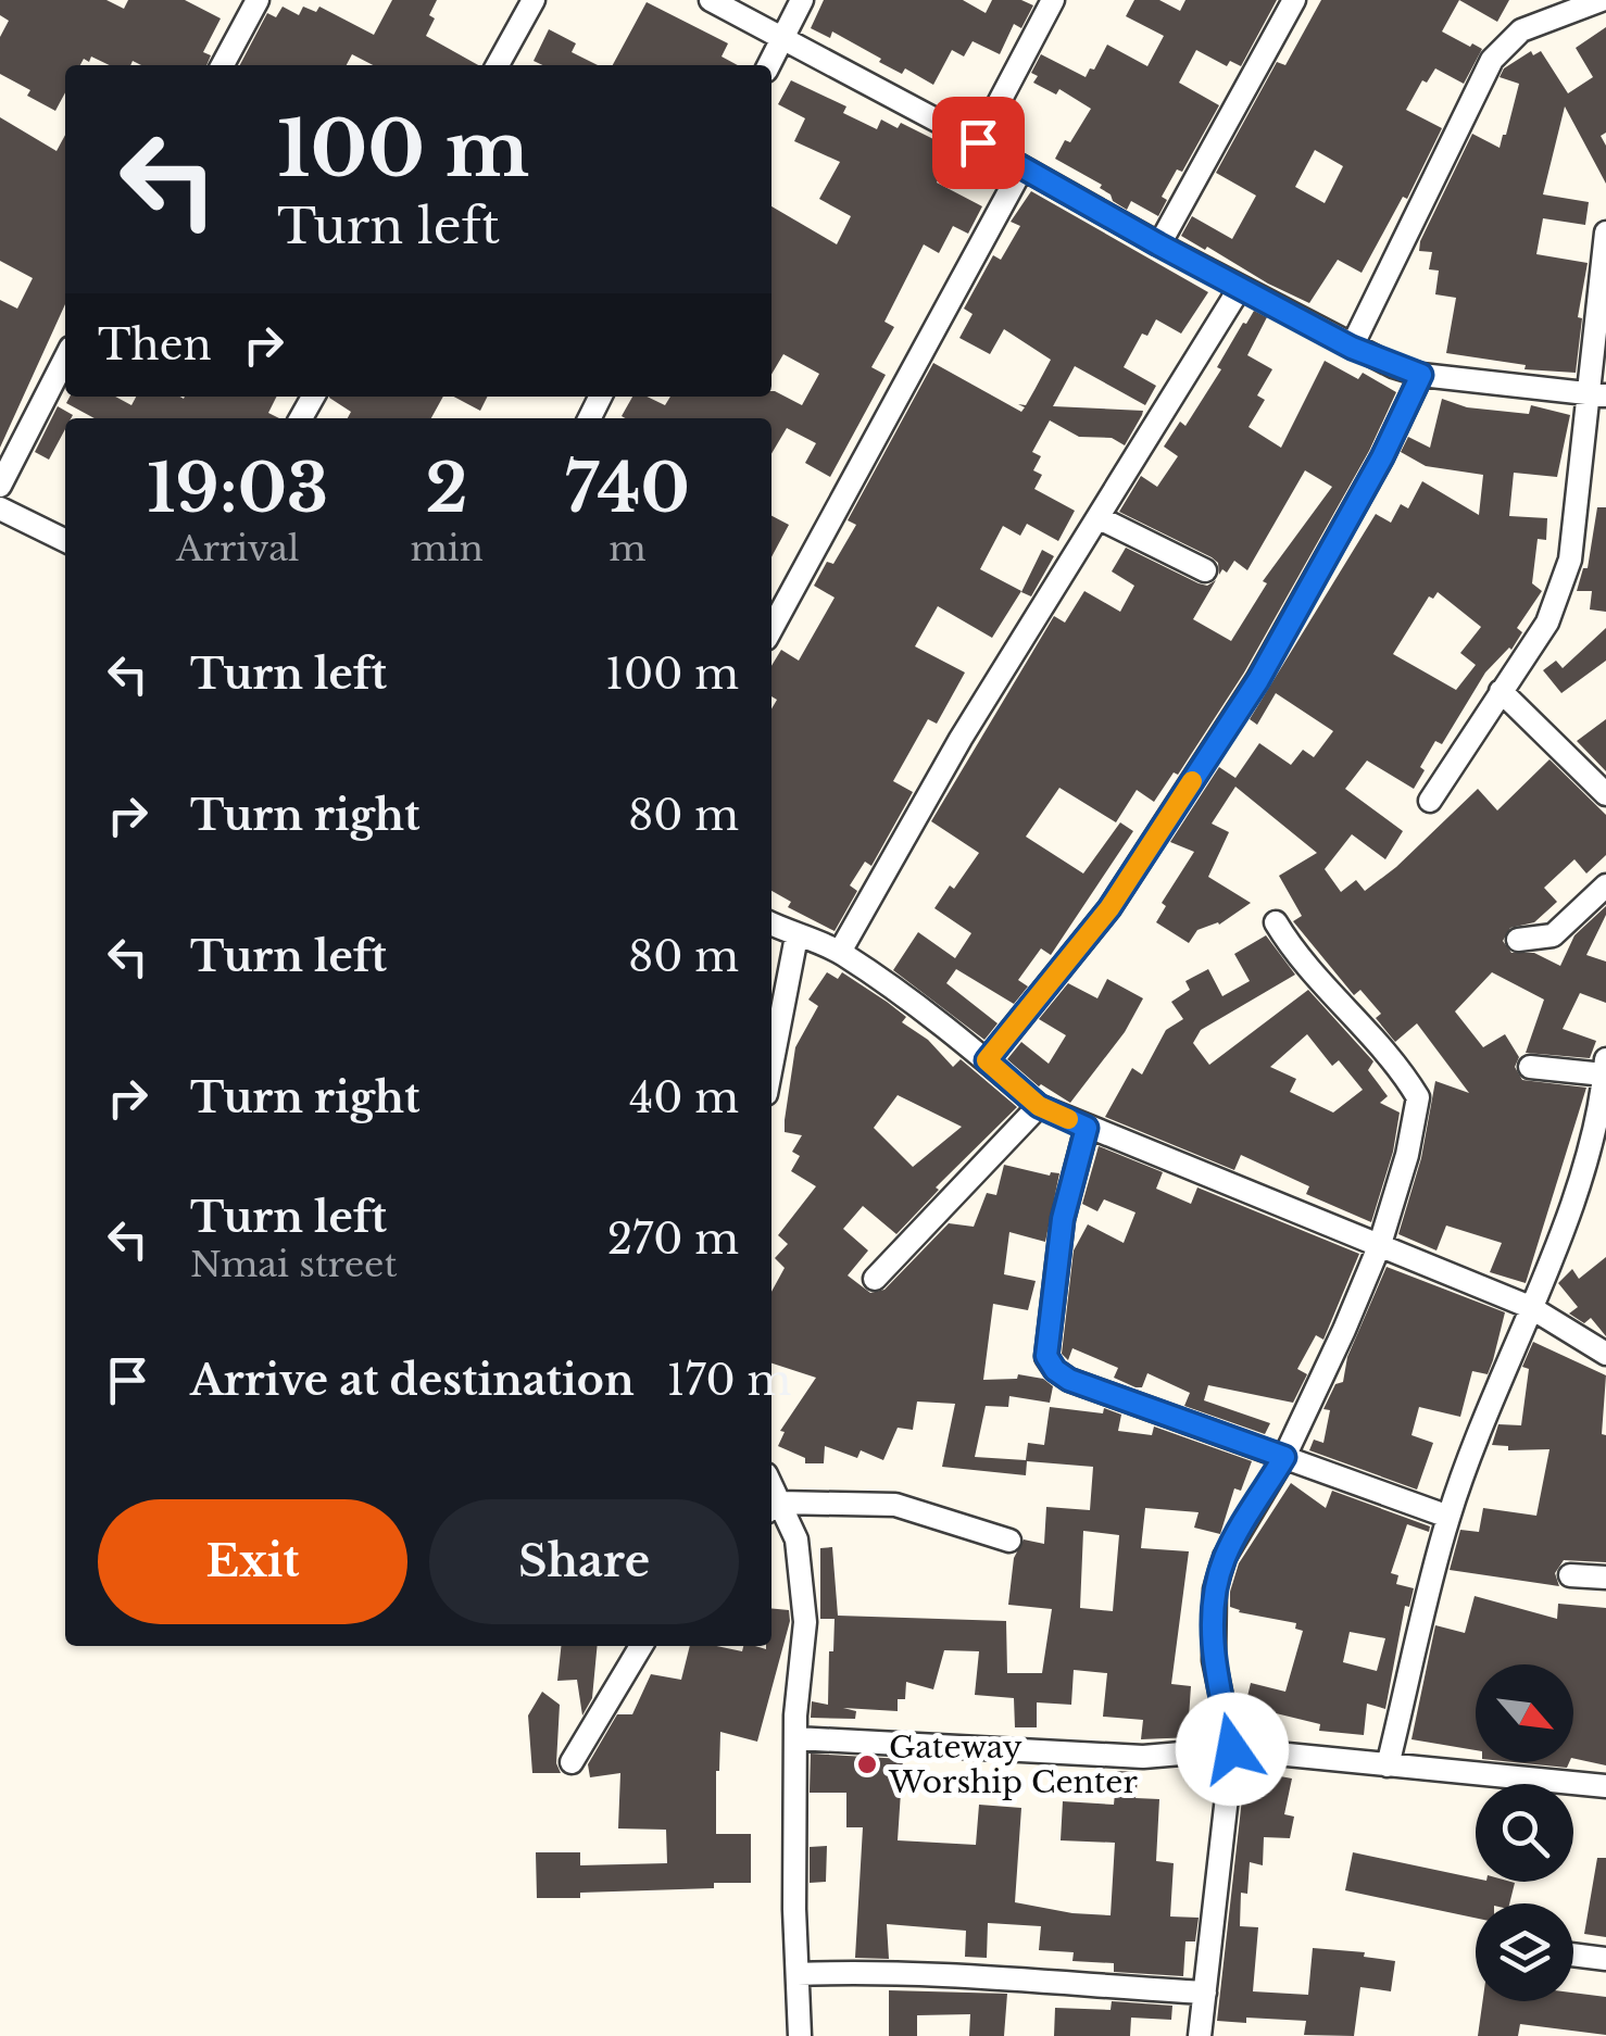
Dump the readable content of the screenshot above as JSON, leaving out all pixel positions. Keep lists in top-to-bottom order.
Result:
{
  "places": ["Gateway Worship Center"],
  "north": "bottom right",
  "page": {
    "turn": ["100 m", "Turn left"],
    "then": "Then",
    "eta": [
      "19:03",
      "Arrival",
      "2",
      "min",
      "740",
      "m"
    ],
    "list": [
      {
        "name": "Turn left",
        "value": "100 m"
      },
      {
        "name": "Turn right",
        "value": "80 m"
      },
      {
        "name": "Turn left",
        "value": "80 m"
      },
      {
        "name": "Turn right",
        "value": "40 m"
      },
      {
        "name": "Turn left",
        "note": "Nmai street",
        "value": "270 m"
      },
      {
        "name": "Arrive at destination",
        "value": "170 m"
      }
    ],
    "buttons": ["Exit", "Share"]
  }
}
